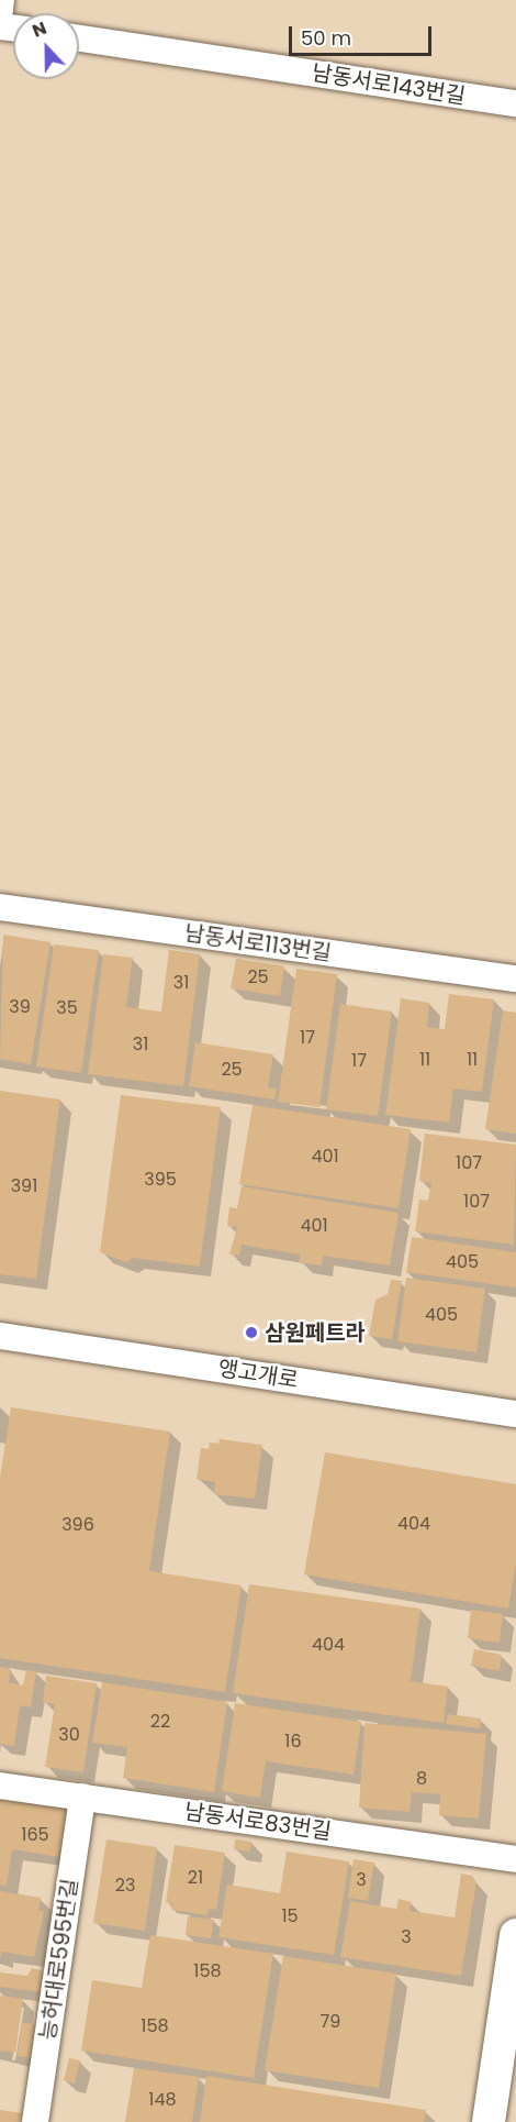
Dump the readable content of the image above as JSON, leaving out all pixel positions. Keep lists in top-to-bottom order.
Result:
{
  "streets": {
    "street": [
      "남동서로143번길",
      "남동서로113번길",
      "앵고개로",
      "남동서로83번길",
      "능허대로595번길"
    ]
  },
  "crossings": [
    ["남동서로83번길", "능허대로595번길"]
  ],
  "places": ["삼원페트라"],
  "house_numbers": [
    "25",
    "31",
    "39",
    "35",
    "17",
    "31",
    "11",
    "11",
    "17",
    "25",
    "401",
    "107",
    "395",
    "391",
    "107",
    "401",
    "405",
    "405",
    "404",
    "396",
    "404",
    "22",
    "30",
    "16",
    "8",
    "165",
    "21",
    "3",
    "23",
    "15",
    "3",
    "158",
    "79",
    "158",
    "148"
  ],
  "scale_bar": "50 m",
  "north": "top"
}
